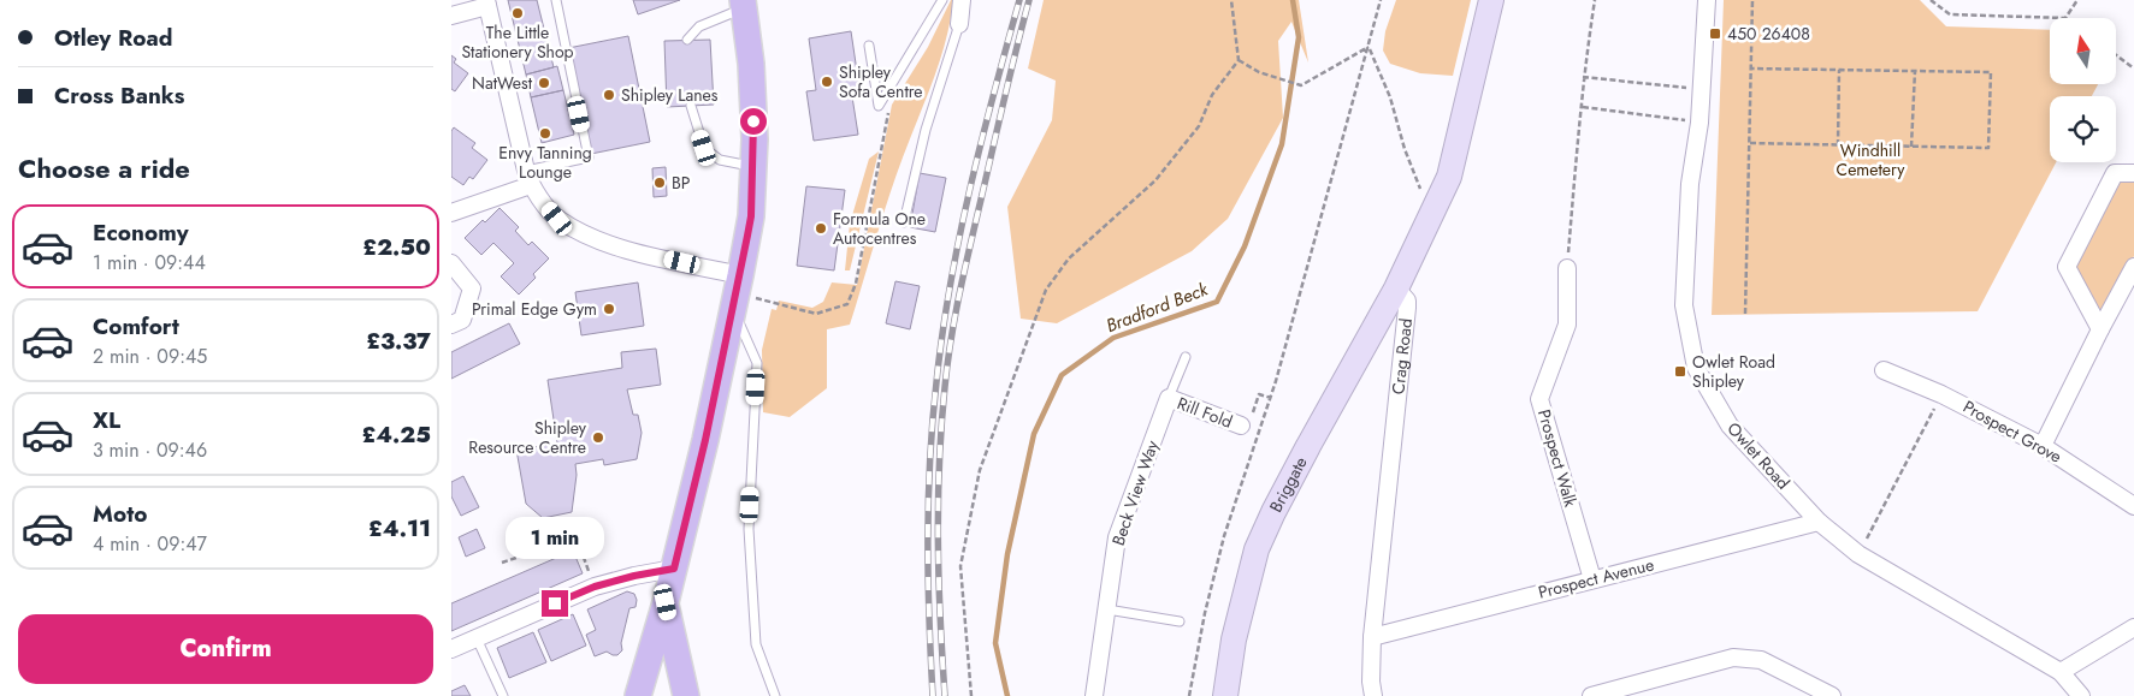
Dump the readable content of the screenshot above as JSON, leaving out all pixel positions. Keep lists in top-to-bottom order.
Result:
{
  "streets": {
    "main road": ["Briggate"],
    "street": [
      "Crag Road",
      "Rill Fold",
      "Prospect Grove",
      "Owlet Road",
      "Prospect Walk",
      "Beck View Way",
      "Prospect Avenue"
    ]
  },
  "crossings": [
    ["Crag Road", "Briggate"],
    ["Crag Road", "Prospect Avenue"],
    ["Rill Fold", "Beck View Way"],
    ["Owlet Road", "Prospect Avenue"],
    ["Prospect Walk", "Prospect Avenue"]
  ],
  "water": ["Bradford Beck"],
  "parks": ["Windhill Cemetery"],
  "places": {
    "other": [
      "The Little Stationery Shop",
      "Shipley Sofa Centre",
      "NatWest",
      "Shipley Lanes",
      "Envy Tanning Lounge",
      "BP",
      "Formula One Autocentres",
      "Primal Edge Gym",
      "Shipley Resource Centre"
    ],
    "transit": ["450 26408", "Owlet Road Shipley"]
  },
  "north": "top",
  "page": {
    "banner": ["Otley Road", "Cross Banks"],
    "heading": "Choose a ride",
    "list": [
      {
        "name": "Economy",
        "note": "1 min · 09:44",
        "value": "£2.50"
      },
      {
        "name": "Comfort",
        "note": "2 min · 09:45",
        "value": "£3.37"
      },
      {
        "name": "XL",
        "note": "3 min · 09:46",
        "value": "£4.25"
      },
      {
        "name": "Moto",
        "note": "4 min · 09:47",
        "value": "£4.11"
      }
    ],
    "bubble": "1 min",
    "buttons": "Confirm"
  }
}
